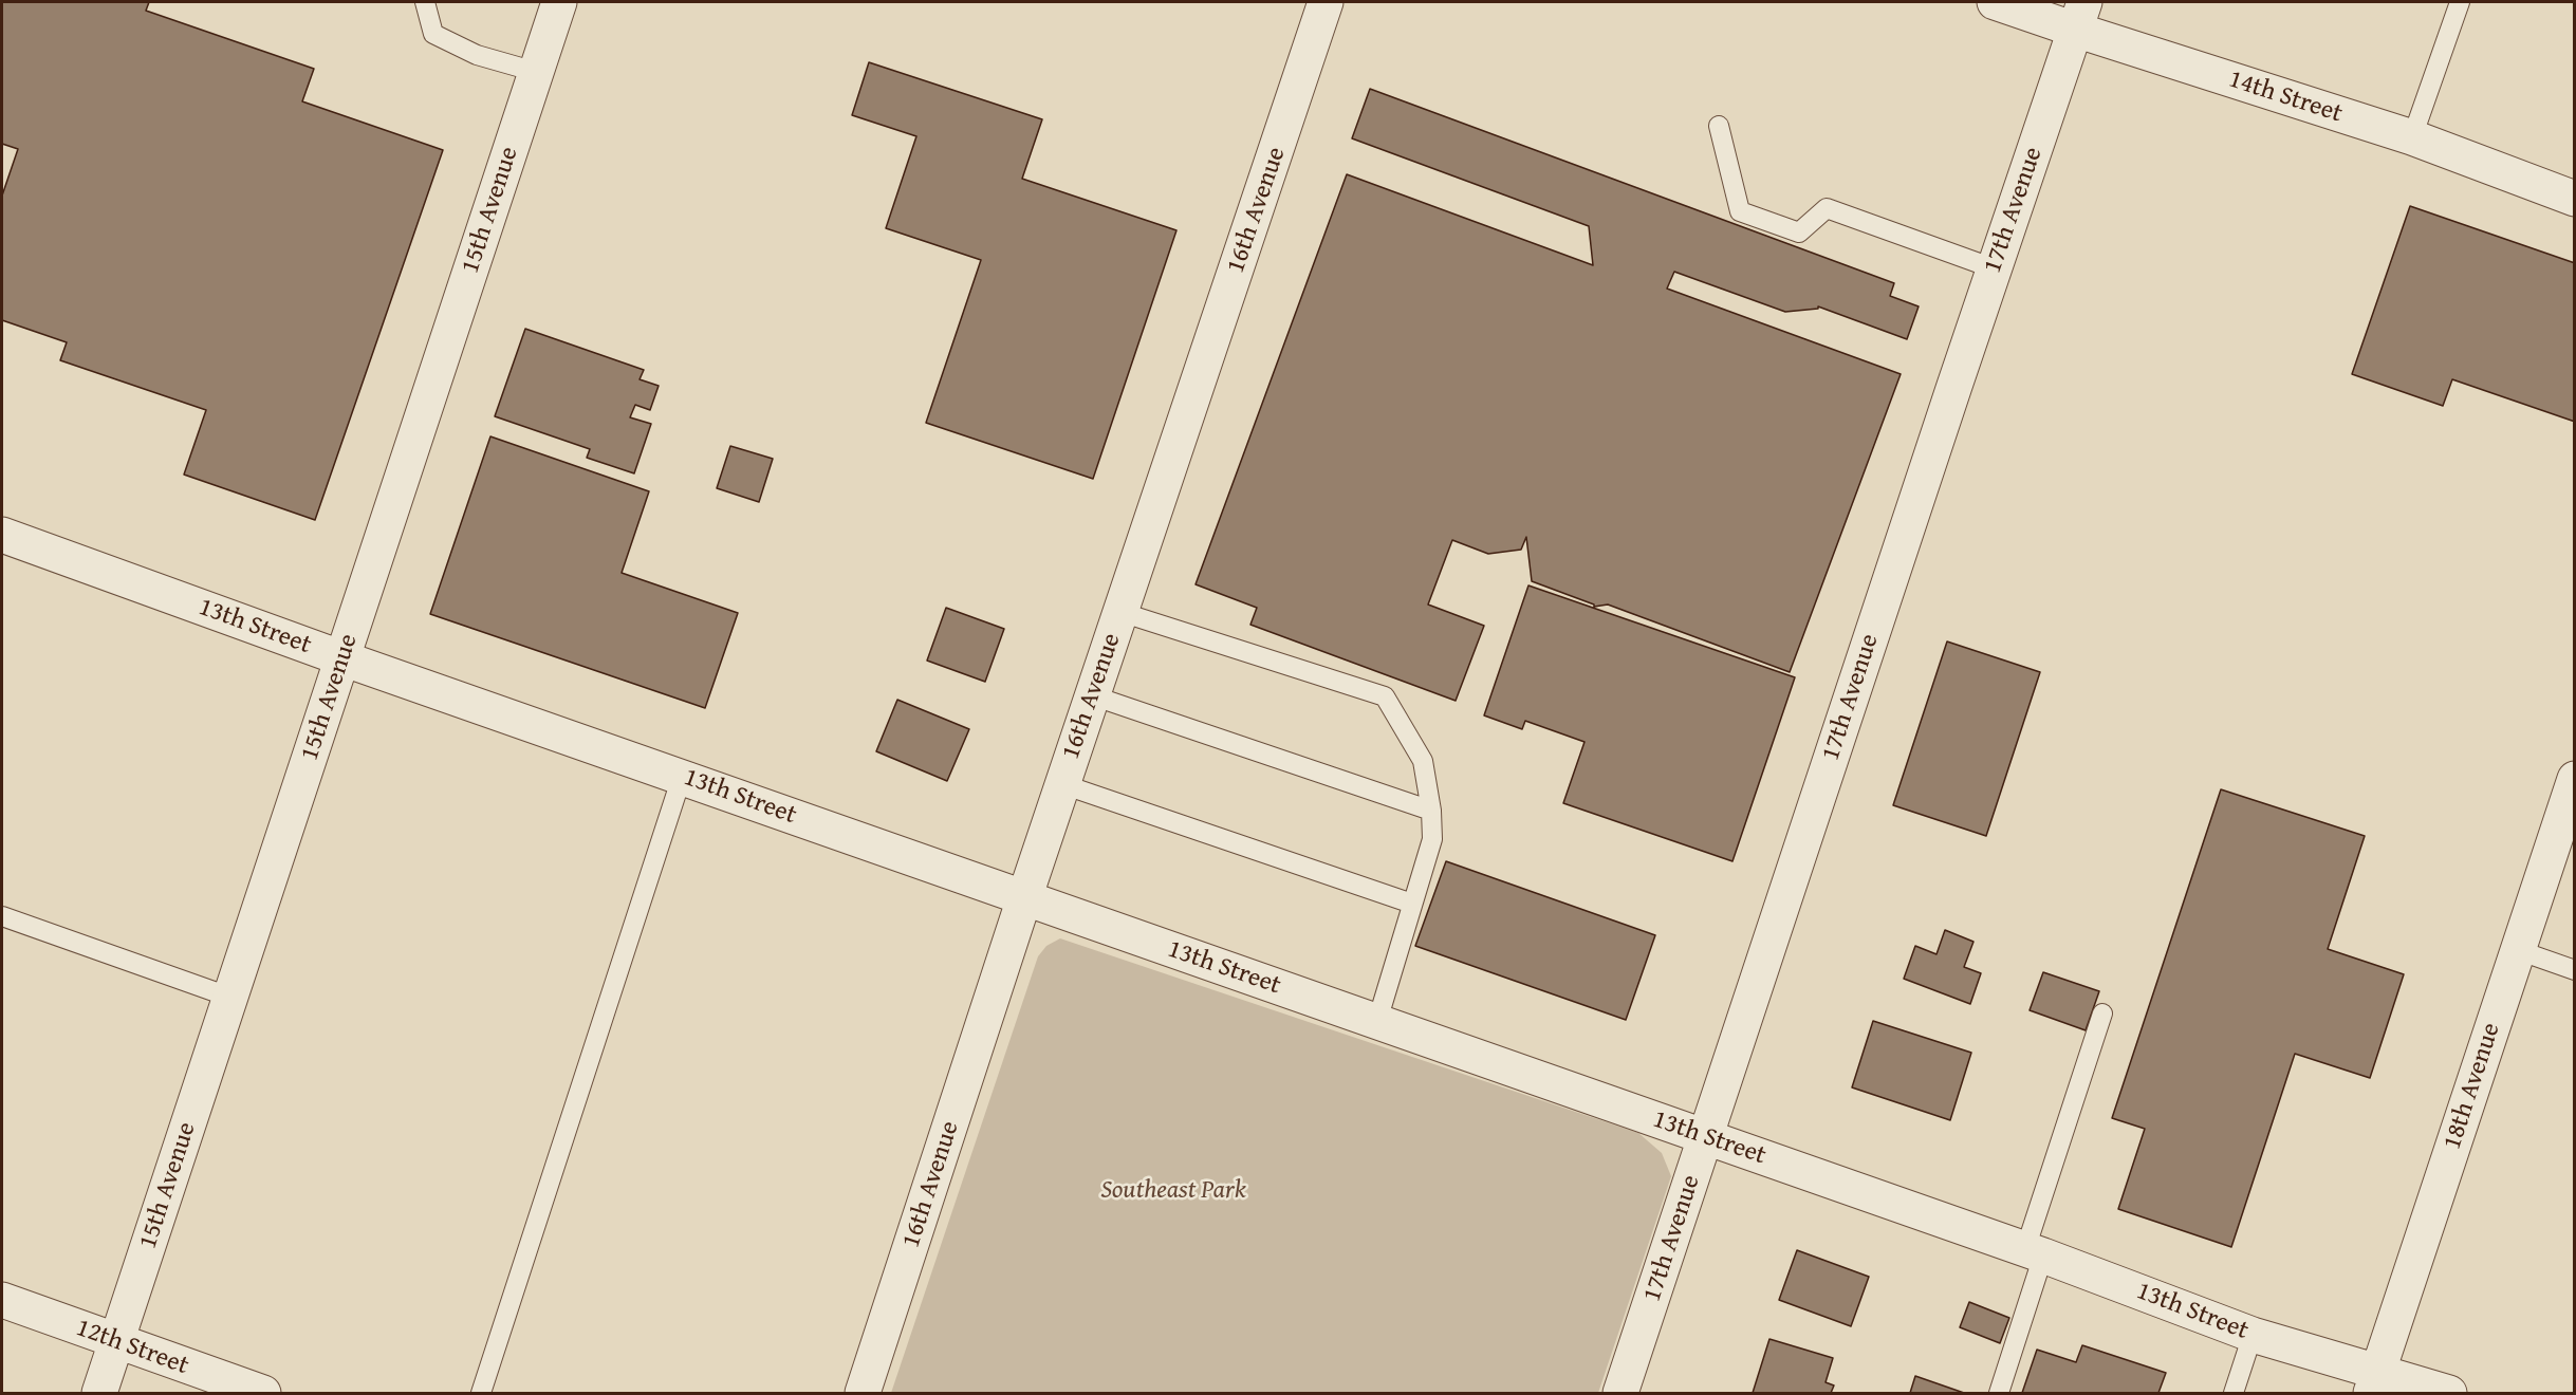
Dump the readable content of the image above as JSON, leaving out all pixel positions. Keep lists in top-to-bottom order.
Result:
{
  "streets": {
    "street": [
      "14th Street",
      "15th Avenue",
      "16th Avenue",
      "17th Avenue",
      "13th Street",
      "18th Avenue",
      "12th Street"
    ]
  },
  "crossings": [
    ["14th Street", "17th Avenue"],
    ["15th Avenue", "13th Street"],
    ["15th Avenue", "12th Street"],
    ["16th Avenue", "13th Street"],
    ["17th Avenue", "13th Street"],
    ["13th Street", "18th Avenue"]
  ],
  "parks": ["Southeast Park"]
}
